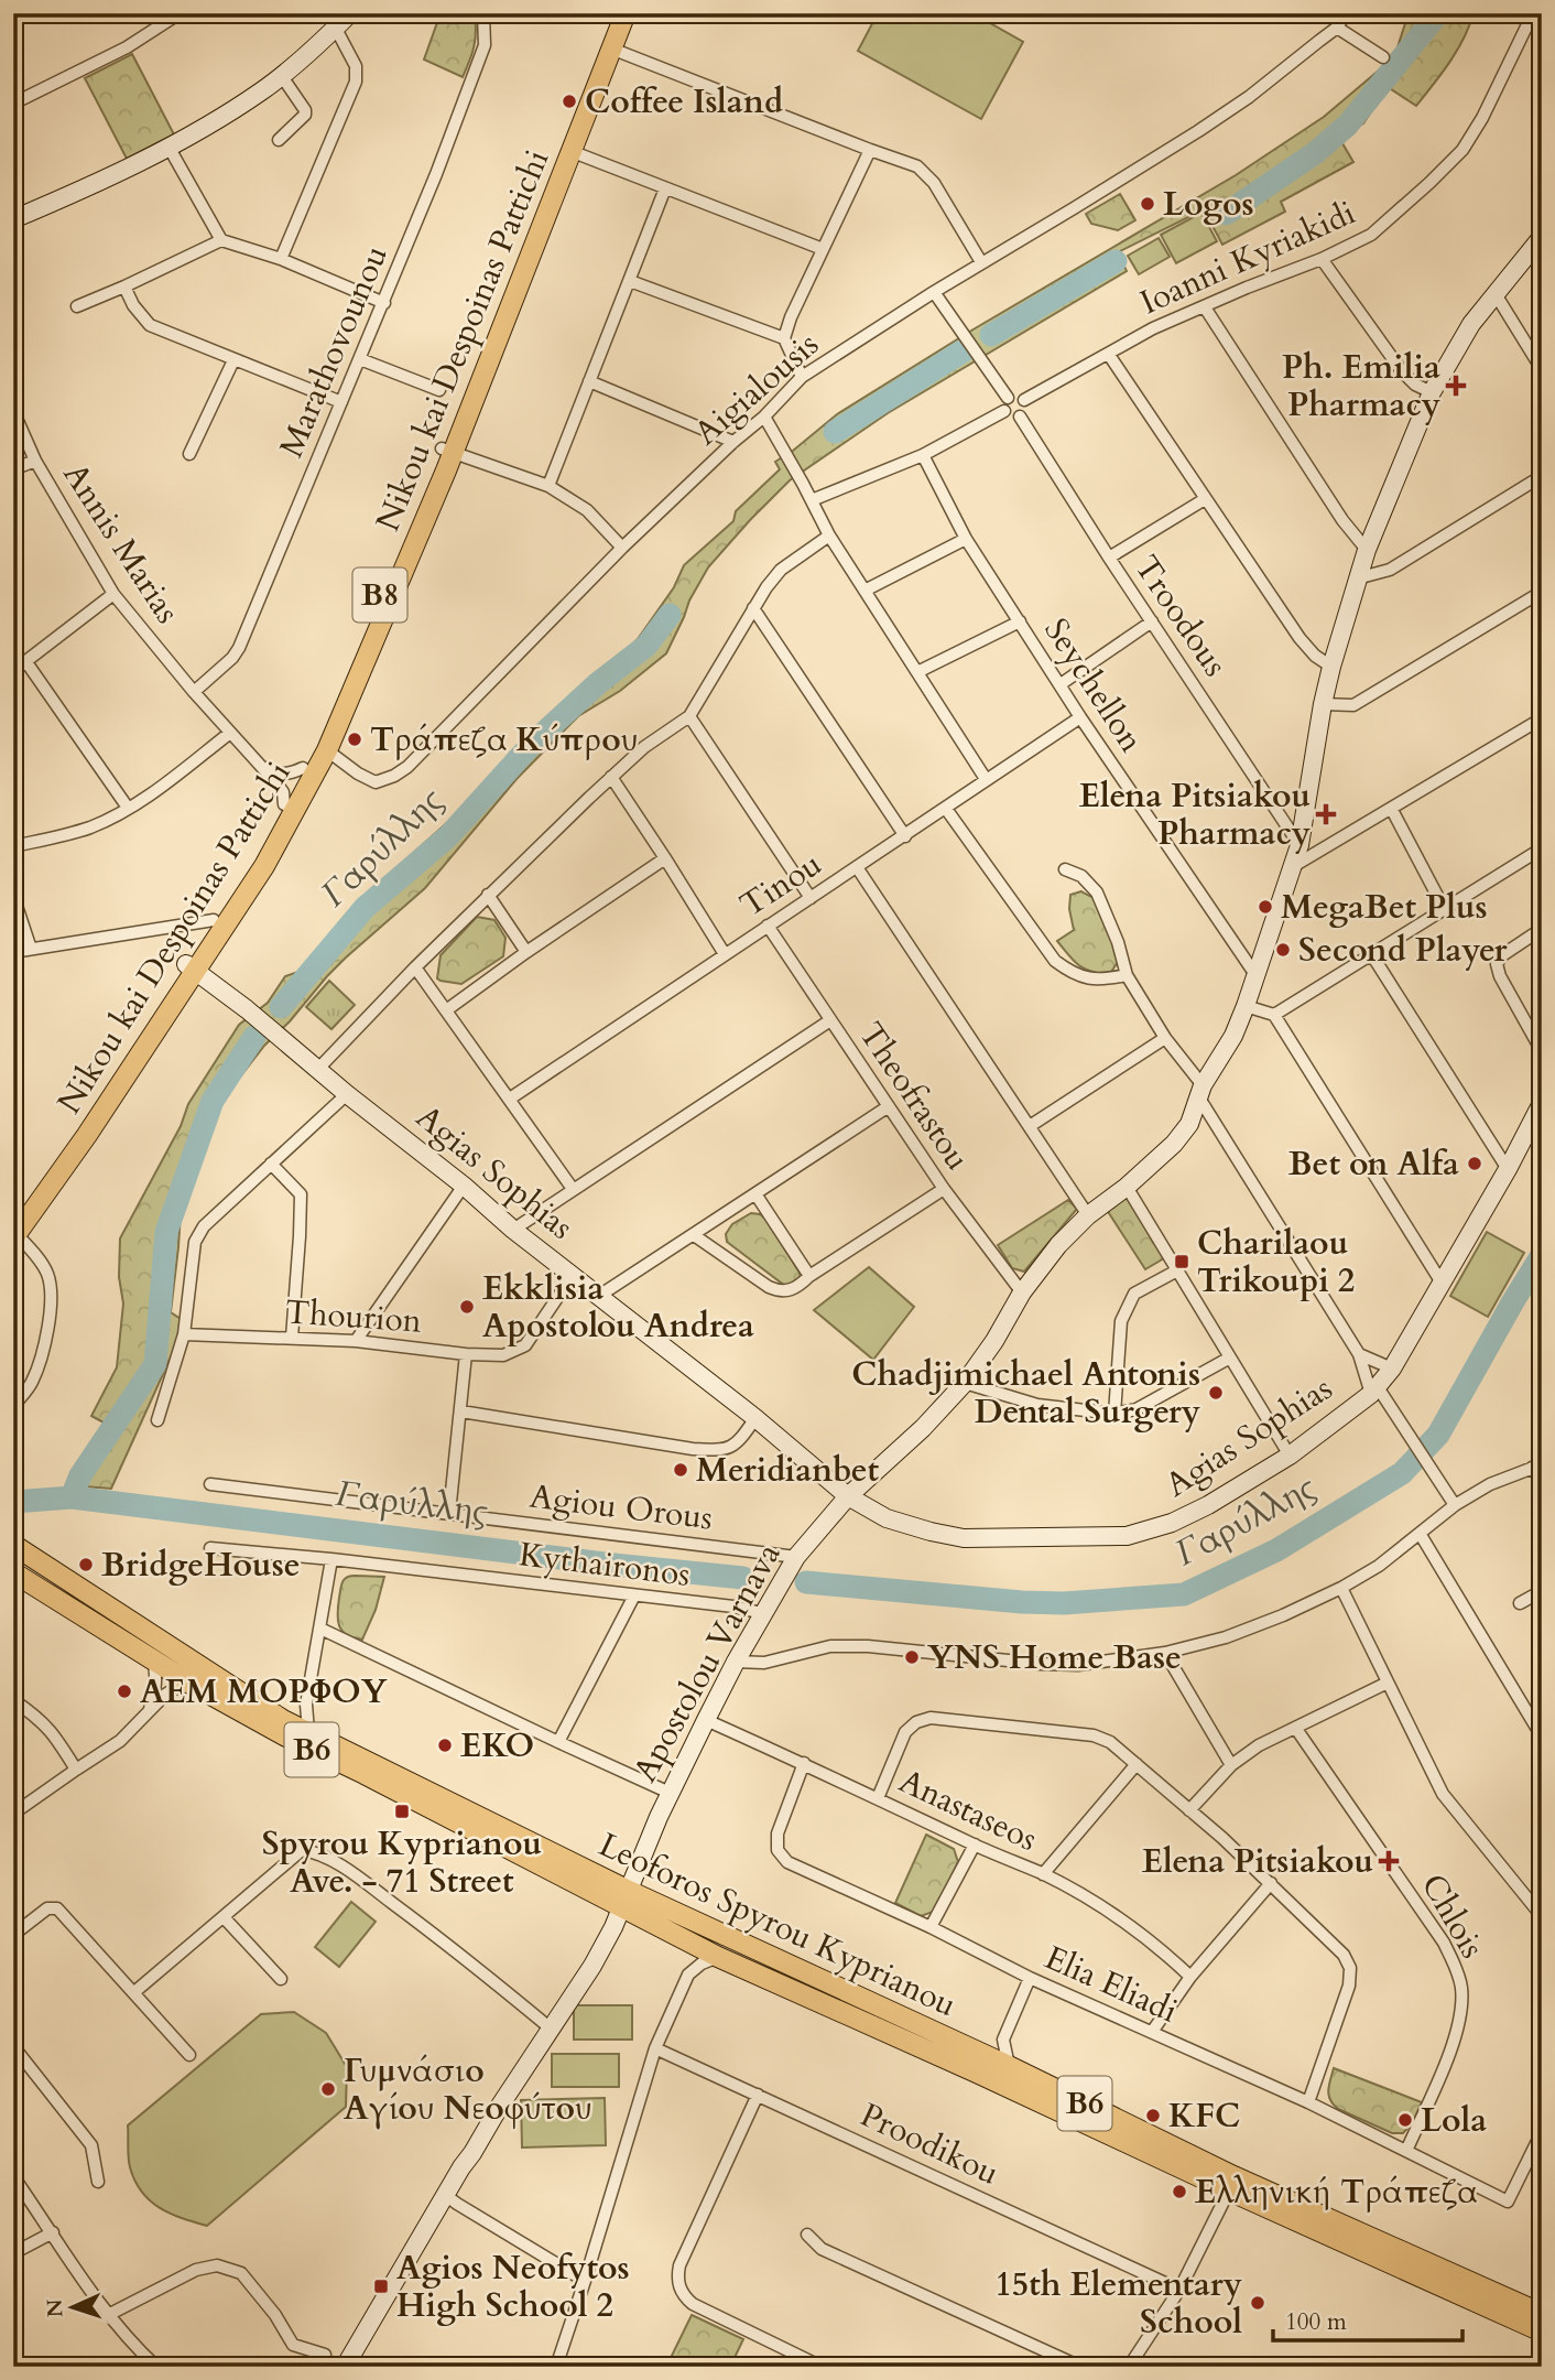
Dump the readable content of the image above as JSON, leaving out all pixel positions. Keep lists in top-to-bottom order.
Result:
{
  "streets": {
    "main road": [
      "Nikou kai Despoinas Pattichi",
      "B8",
      "Agias Sophias",
      "Apostolou Varnava",
      "B6",
      "Leoforos Spyrou Kyprianou"
    ],
    "street": [
      "Ioanni Kyriakidi",
      "Marathovounou",
      "Aigialousis",
      "Annis Marias",
      "Troodous",
      "Seychellon",
      "Tinou",
      "Theofrastou",
      "Thourion",
      "Agiou Orous",
      "Kythaironos",
      "Anastaseos",
      "Chlois",
      "Elia Eliadi",
      "Proodikou"
    ]
  },
  "crossings": [
    ["Ioanni Kyriakidi", "Troodous"],
    ["Nikou kai Despoinas Pattichi", "Aigialousis"],
    ["Nikou kai Despoinas Pattichi", "Annis Marias"],
    ["Nikou kai Despoinas Pattichi", "Agias Sophias"],
    ["Marathovounou", "Annis Marias"],
    ["Troodous", "Apostolou Varnava"],
    ["Seychellon", "Tinou"],
    ["Seychellon", "Apostolou Varnava"],
    ["Tinou", "Theofrastou"],
    ["Theofrastou", "Apostolou Varnava"],
    ["Agias Sophias", "Thourion"],
    ["Agias Sophias", "Apostolou Varnava"],
    ["Agiou Orous", "Apostolou Varnava"],
    ["Kythaironos", "Apostolou Varnava"],
    ["Apostolou Varnava", "Anastaseos"],
    ["Apostolou Varnava", "Leoforos Spyrou Kyprianou"],
    ["Anastaseos", "Elia Eliadi"],
    ["Chlois", "Elia Eliadi"]
  ],
  "water": ["Γαρύλλης"],
  "places": {
    "other": [
      "Coffee Island",
      "Logos",
      "Τράπεζα Κύπρου",
      "MegaBet Plus",
      "Second Player",
      "Bet on Alfa",
      "Ekklisia Apostolou Andrea",
      "Chadjimichael Antonis Dental Surgery",
      "Meridianbet",
      "BridgeHouse",
      "YNS Home Base",
      "ΑΕΜ ΜΟΡΦΟΥ",
      "EKO",
      "Γυμνάσιο Αγίου Νεοφύτου",
      "KFC",
      "Lola",
      "Ελληνική Τράπεζα",
      "15th Elementary School"
    ],
    "health": ["Ph. Emilia Pharmacy", "Elena Pitsiakou Pharmacy", "Elena Pitsiakou"],
    "transit": ["Charilaou Trikoupi 2", "Spyrou Kyprianou Ave. - 71 Street", "Agios Neofytos High School 2"]
  },
  "scale_bar": "100 m",
  "north": "left"
}
